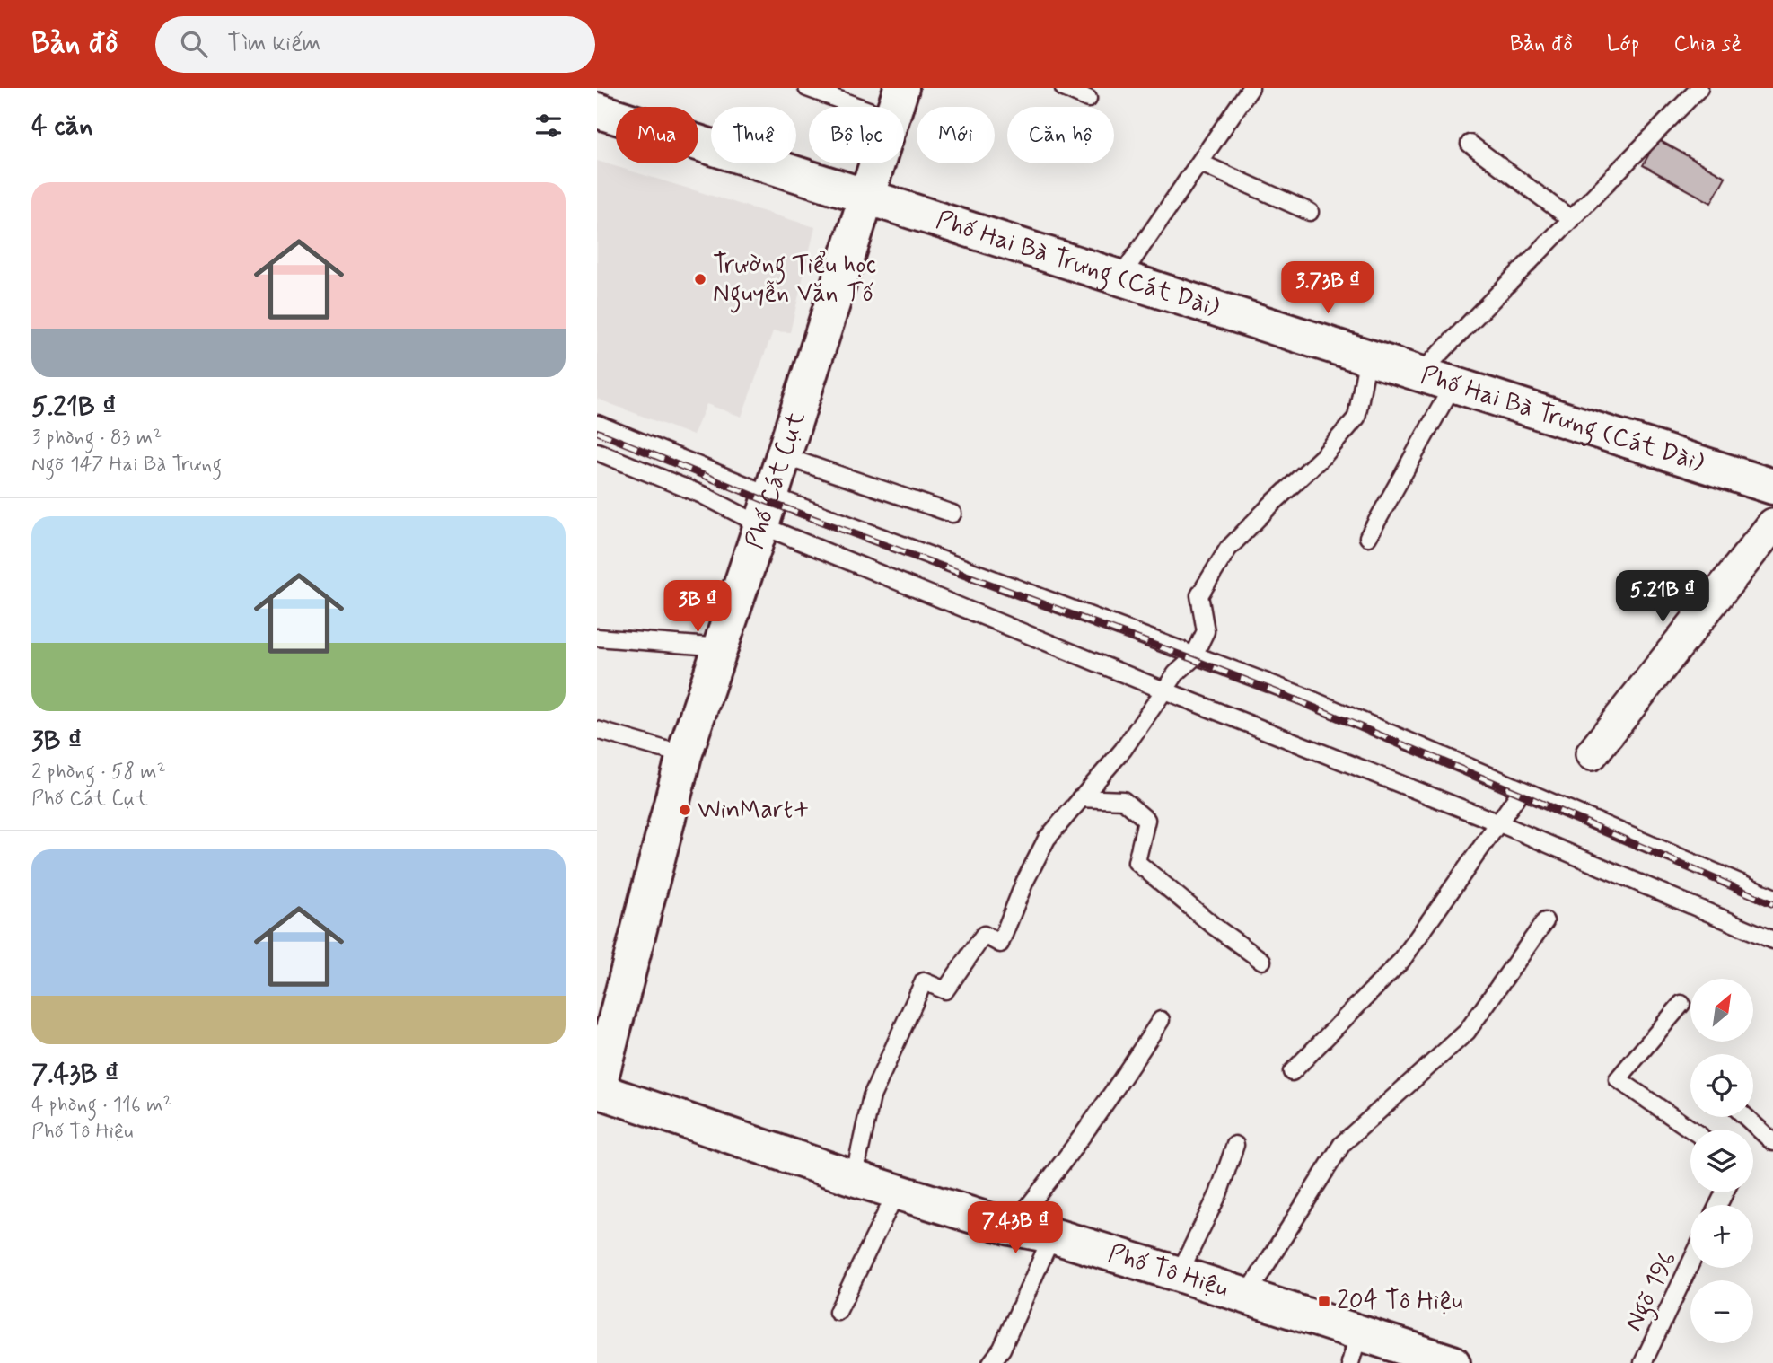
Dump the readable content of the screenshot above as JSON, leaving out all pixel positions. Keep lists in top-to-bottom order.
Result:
{
  "streets": {
    "main road": ["Phố Hai Bà Trưng (Cát Dài)", "Phố Cát Cụt", "Phố Tô Hiệu"],
    "lane": ["Ngõ 196"]
  },
  "crossings": [
    ["Phố Hai Bà Trưng (Cát Dài)", "Phố Cát Cụt"],
    ["Phố Cát Cụt", "Phố Tô Hiệu"]
  ],
  "places": {
    "other": ["Trường Tiểu học Nguyễn Văn Tố", "WinMart+"],
    "transit": ["204 Tô Hiệu"]
  },
  "north": "top right",
  "page": {
    "header": "Bản đồ",
    "search": "Tìm kiếm",
    "nav": ["Bản đồ", "Lớp", "Chia sẻ"],
    "heading": "4 căn",
    "chip": [
      "Mua",
      "Thuê",
      "Bộ lọc",
      "Mới",
      "Căn hộ"
    ],
    "list": [
      {
        "name": "5.21B ₫",
        "note": "3 phòng · 83 m² · Ngõ 147 Hai Bà Trưng"
      },
      {
        "name": "3B ₫",
        "note": "2 phòng · 58 m² · Phố Cát Cụt"
      },
      {
        "name": "7.43B ₫",
        "note": "4 phòng · 116 m² · Phố Tô Hiệu"
      }
    ],
    "price": [
      "3.73B ₫",
      "5.21B ₫",
      "3B ₫",
      "7.43B ₫"
    ],
    "map_buttons": ["+", "−"]
  }
}
